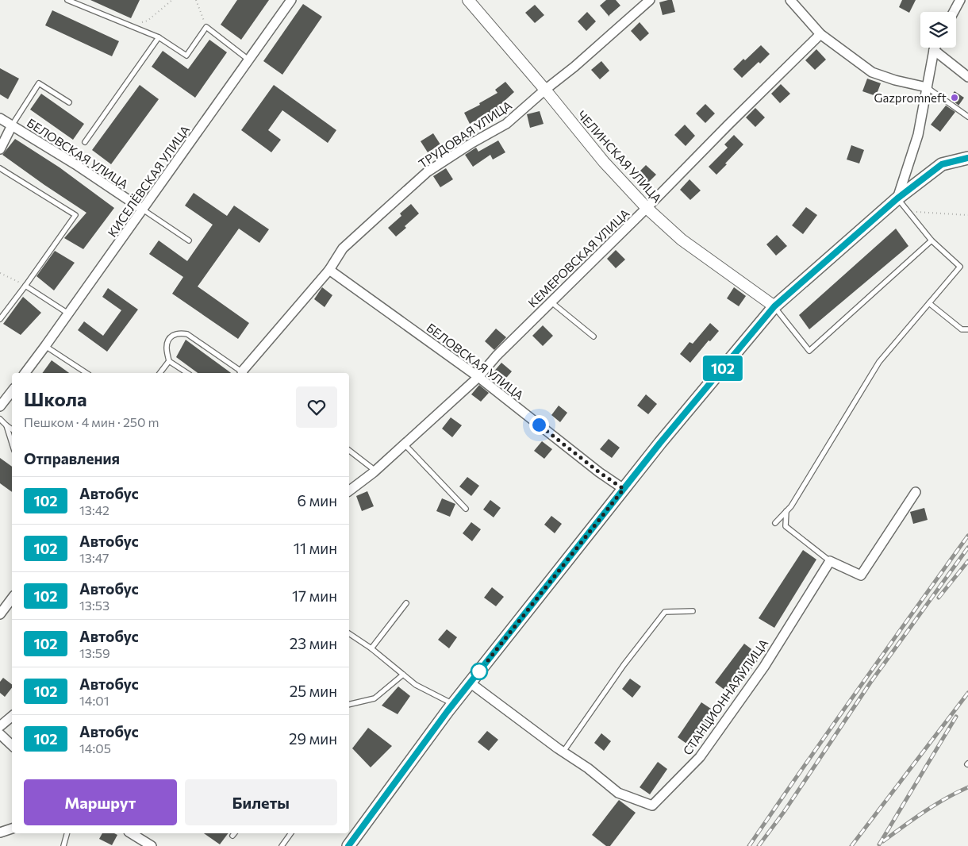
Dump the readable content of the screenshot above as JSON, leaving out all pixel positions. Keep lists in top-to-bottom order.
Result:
{
  "streets": {
    "street": [
      "ТРУДОВАЯ УЛИЦА",
      "БЕЛОВСКАЯ УЛИЦА",
      "ЧЕЛИНСКАЯ УЛИЦА",
      "КИСЕЛЁВСКАЯ УЛИЦА",
      "КЕМЕРОВСКАЯ УЛИЦА",
      "СТАНЦИОННАЯ УЛИЦА"
    ]
  },
  "crossings": [
    ["ТРУДОВАЯ УЛИЦА", "БЕЛОВСКАЯ УЛИЦА"],
    ["ТРУДОВАЯ УЛИЦА", "ЧЕЛИНСКАЯ УЛИЦА"],
    ["БЕЛОВСКАЯ УЛИЦА", "КИСЕЛЁВСКАЯ УЛИЦА"],
    ["БЕЛОВСКАЯ УЛИЦА", "КЕМЕРОВСКАЯ УЛИЦА"],
    ["ЧЕЛИНСКАЯ УЛИЦА", "КЕМЕРОВСКАЯ УЛИЦА"]
  ],
  "places": ["Gazpromneft"],
  "lines": ["bus line 102"],
  "page": {
    "on_map": "102",
    "heading": [
      ["Школа", "Пешком · 4 мин · 250 m"],
      "Отправления"
    ],
    "list": [
      {
        "mark": "102",
        "name": "Автобус",
        "note": "13:42",
        "value": "6 мин"
      },
      {
        "mark": "102",
        "name": "Автобус",
        "note": "13:47",
        "value": "11 мин"
      },
      {
        "mark": "102",
        "name": "Автобус",
        "note": "13:53",
        "value": "17 мин"
      },
      {
        "mark": "102",
        "name": "Автобус",
        "note": "13:59",
        "value": "23 мин"
      },
      {
        "mark": "102",
        "name": "Автобус",
        "note": "14:01",
        "value": "25 мин"
      },
      {
        "mark": "102",
        "name": "Автобус",
        "note": "14:05",
        "value": "29 мин"
      }
    ],
    "buttons": ["Маршрут", "Билеты"]
  }
}
